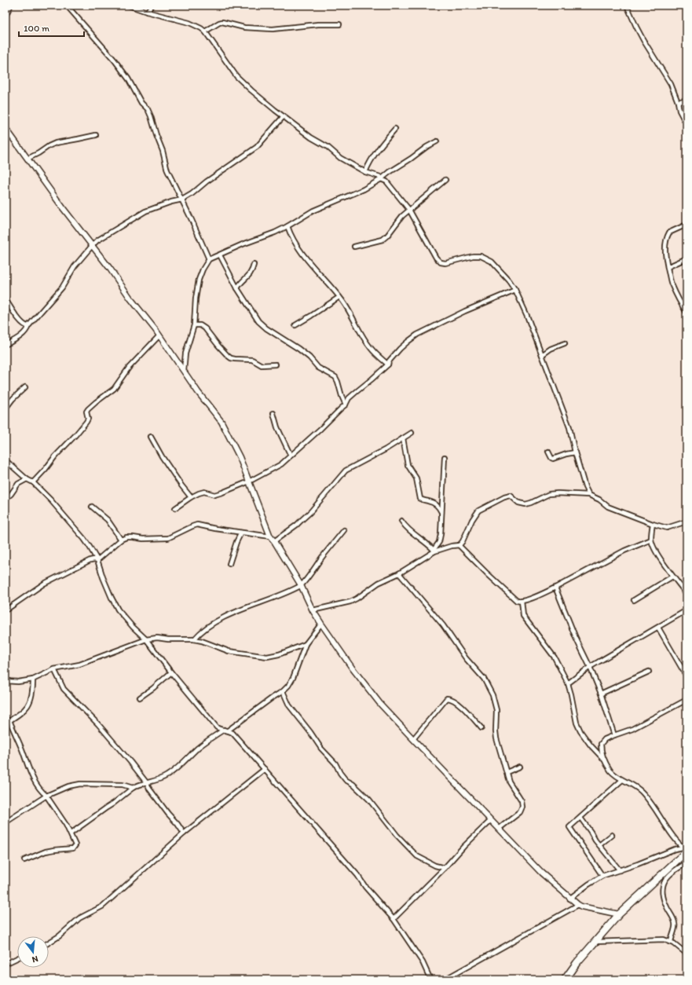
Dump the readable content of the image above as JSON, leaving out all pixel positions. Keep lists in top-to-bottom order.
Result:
{
  "scale_bar": "100 m",
  "north": "bottom"
}
